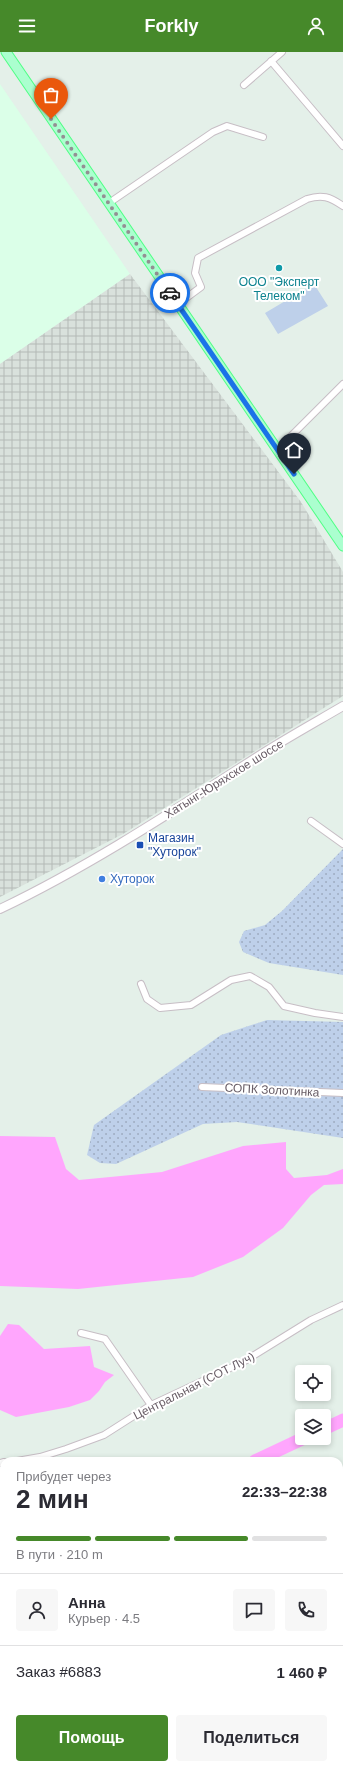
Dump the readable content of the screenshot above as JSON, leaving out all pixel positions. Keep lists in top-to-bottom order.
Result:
{
  "streets": {
    "main road": ["Хатынг-Юряхское шоссе"],
    "street": ["СОПК Золотинка", "Центральная (СОТ Луч)"]
  },
  "places": {
    "other": ["ООО \"Эксперт Телеком\"", "Хуторок"],
    "transit": ["Магазин \"Хуторок\""]
  },
  "page": {
    "header": "Forkly",
    "heading": ["2 мин", "Прибудет через", "22:33–22:38"],
    "panel": [
      "Анна",
      "Курьер · 4.5",
      "Заказ #6883",
      "1 460 ₽"
    ],
    "bar": "В пути · 210 m",
    "buttons": ["Помощь", "Поделиться"]
  }
}
